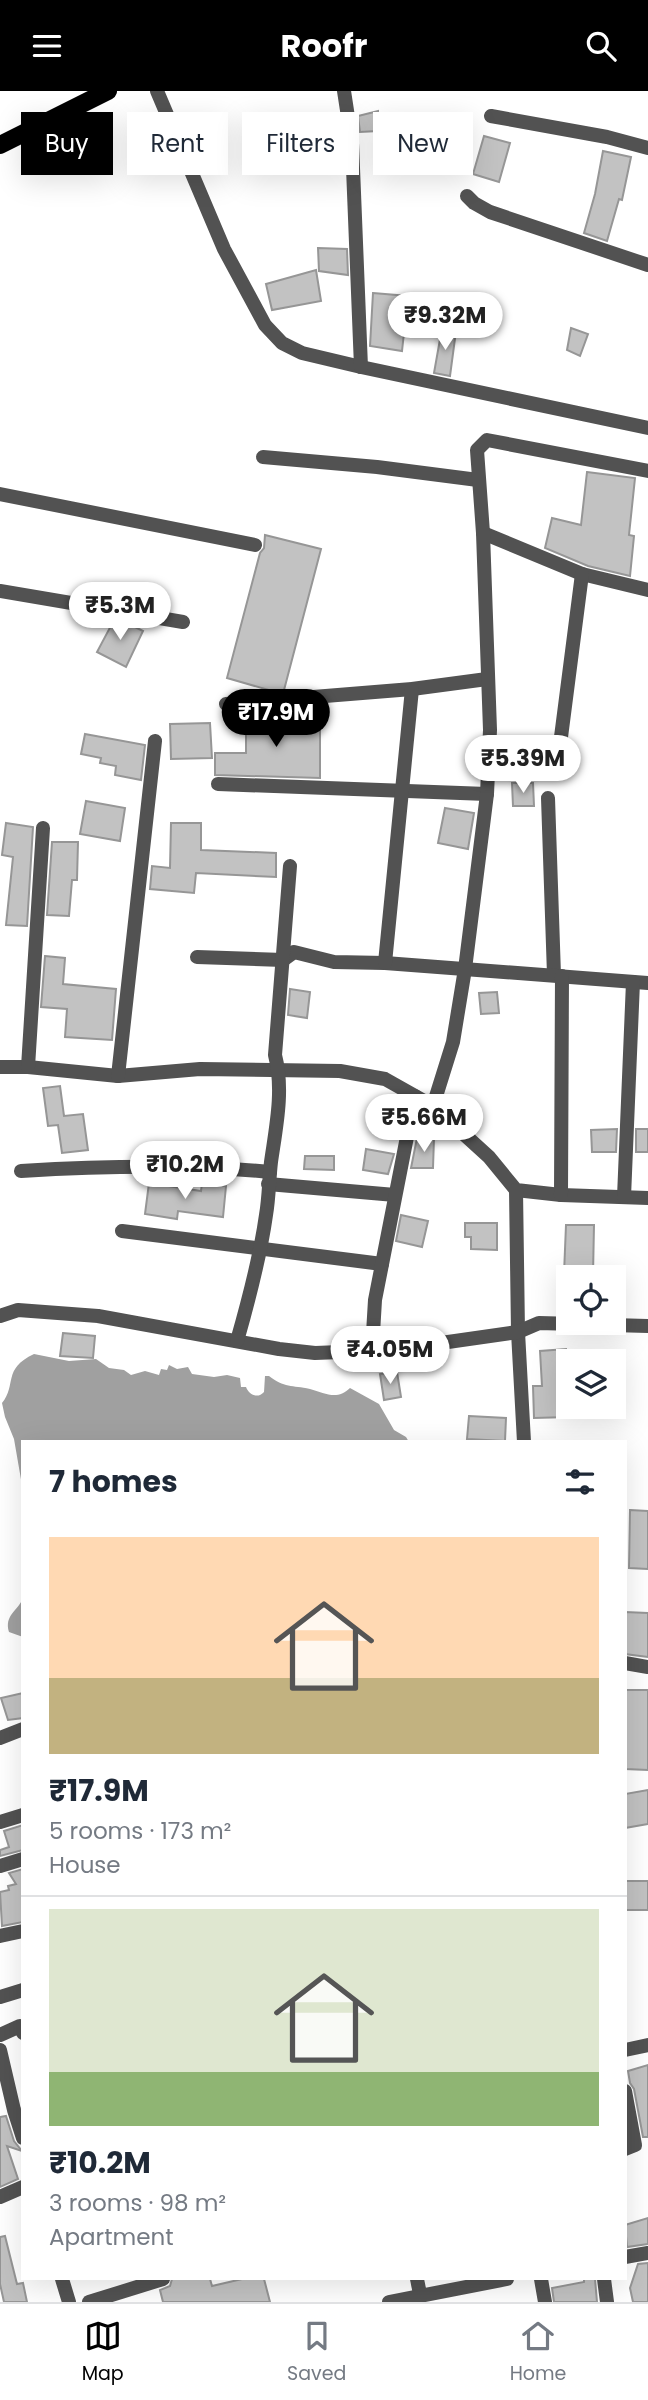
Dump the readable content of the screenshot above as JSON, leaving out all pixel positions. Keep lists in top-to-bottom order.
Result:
{
  "page": {
    "header": "Roofr",
    "chip": [
      "Buy",
      "Rent",
      "Filters",
      "New"
    ],
    "price": [
      "₹9.32M",
      "₹5.3M",
      "₹17.9M",
      "₹5.39M",
      "₹5.66M",
      "₹10.2M",
      "₹4.05M"
    ],
    "heading": "7 homes",
    "list": [
      {
        "name": "₹17.9M",
        "note": "5 rooms · 173 m² · House"
      },
      {
        "name": "₹10.2M",
        "note": "3 rooms · 98 m² · Apartment"
      }
    ],
    "tabs": ["Map", "Saved", "Home"]
  }
}
